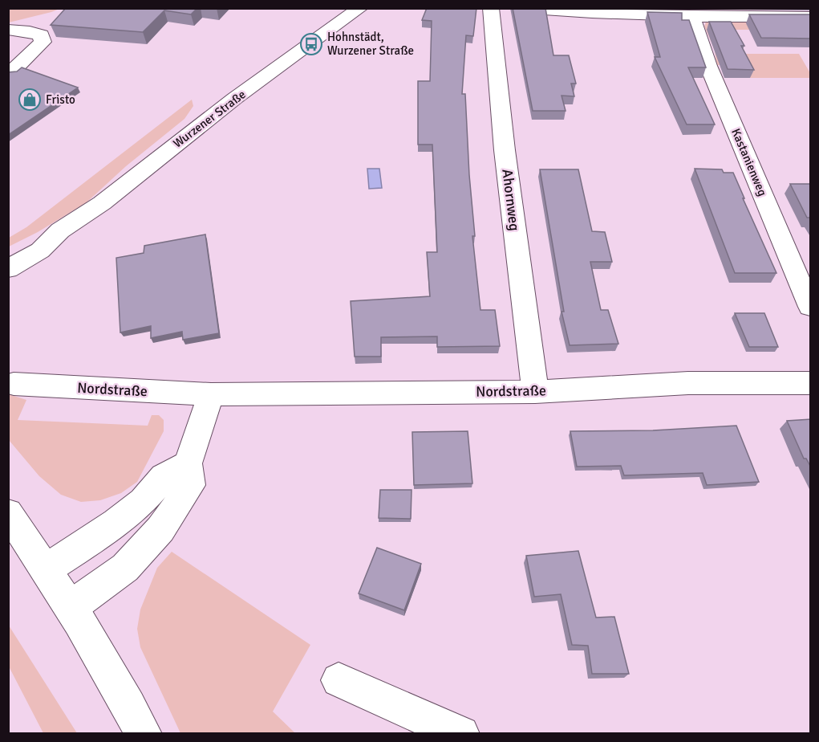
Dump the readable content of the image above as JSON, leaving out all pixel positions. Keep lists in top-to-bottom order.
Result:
{
  "streets": {
    "street": [
      "Wurzener Straße",
      "Kastanienweg",
      "Ahornweg",
      "Nordstraße"
    ]
  },
  "crossings": [
    ["Ahornweg", "Nordstraße"]
  ],
  "places": {
    "bus stop": ["Hohnstädt, Wurzener Straße"],
    "shop": ["Fristo"]
  }
}
